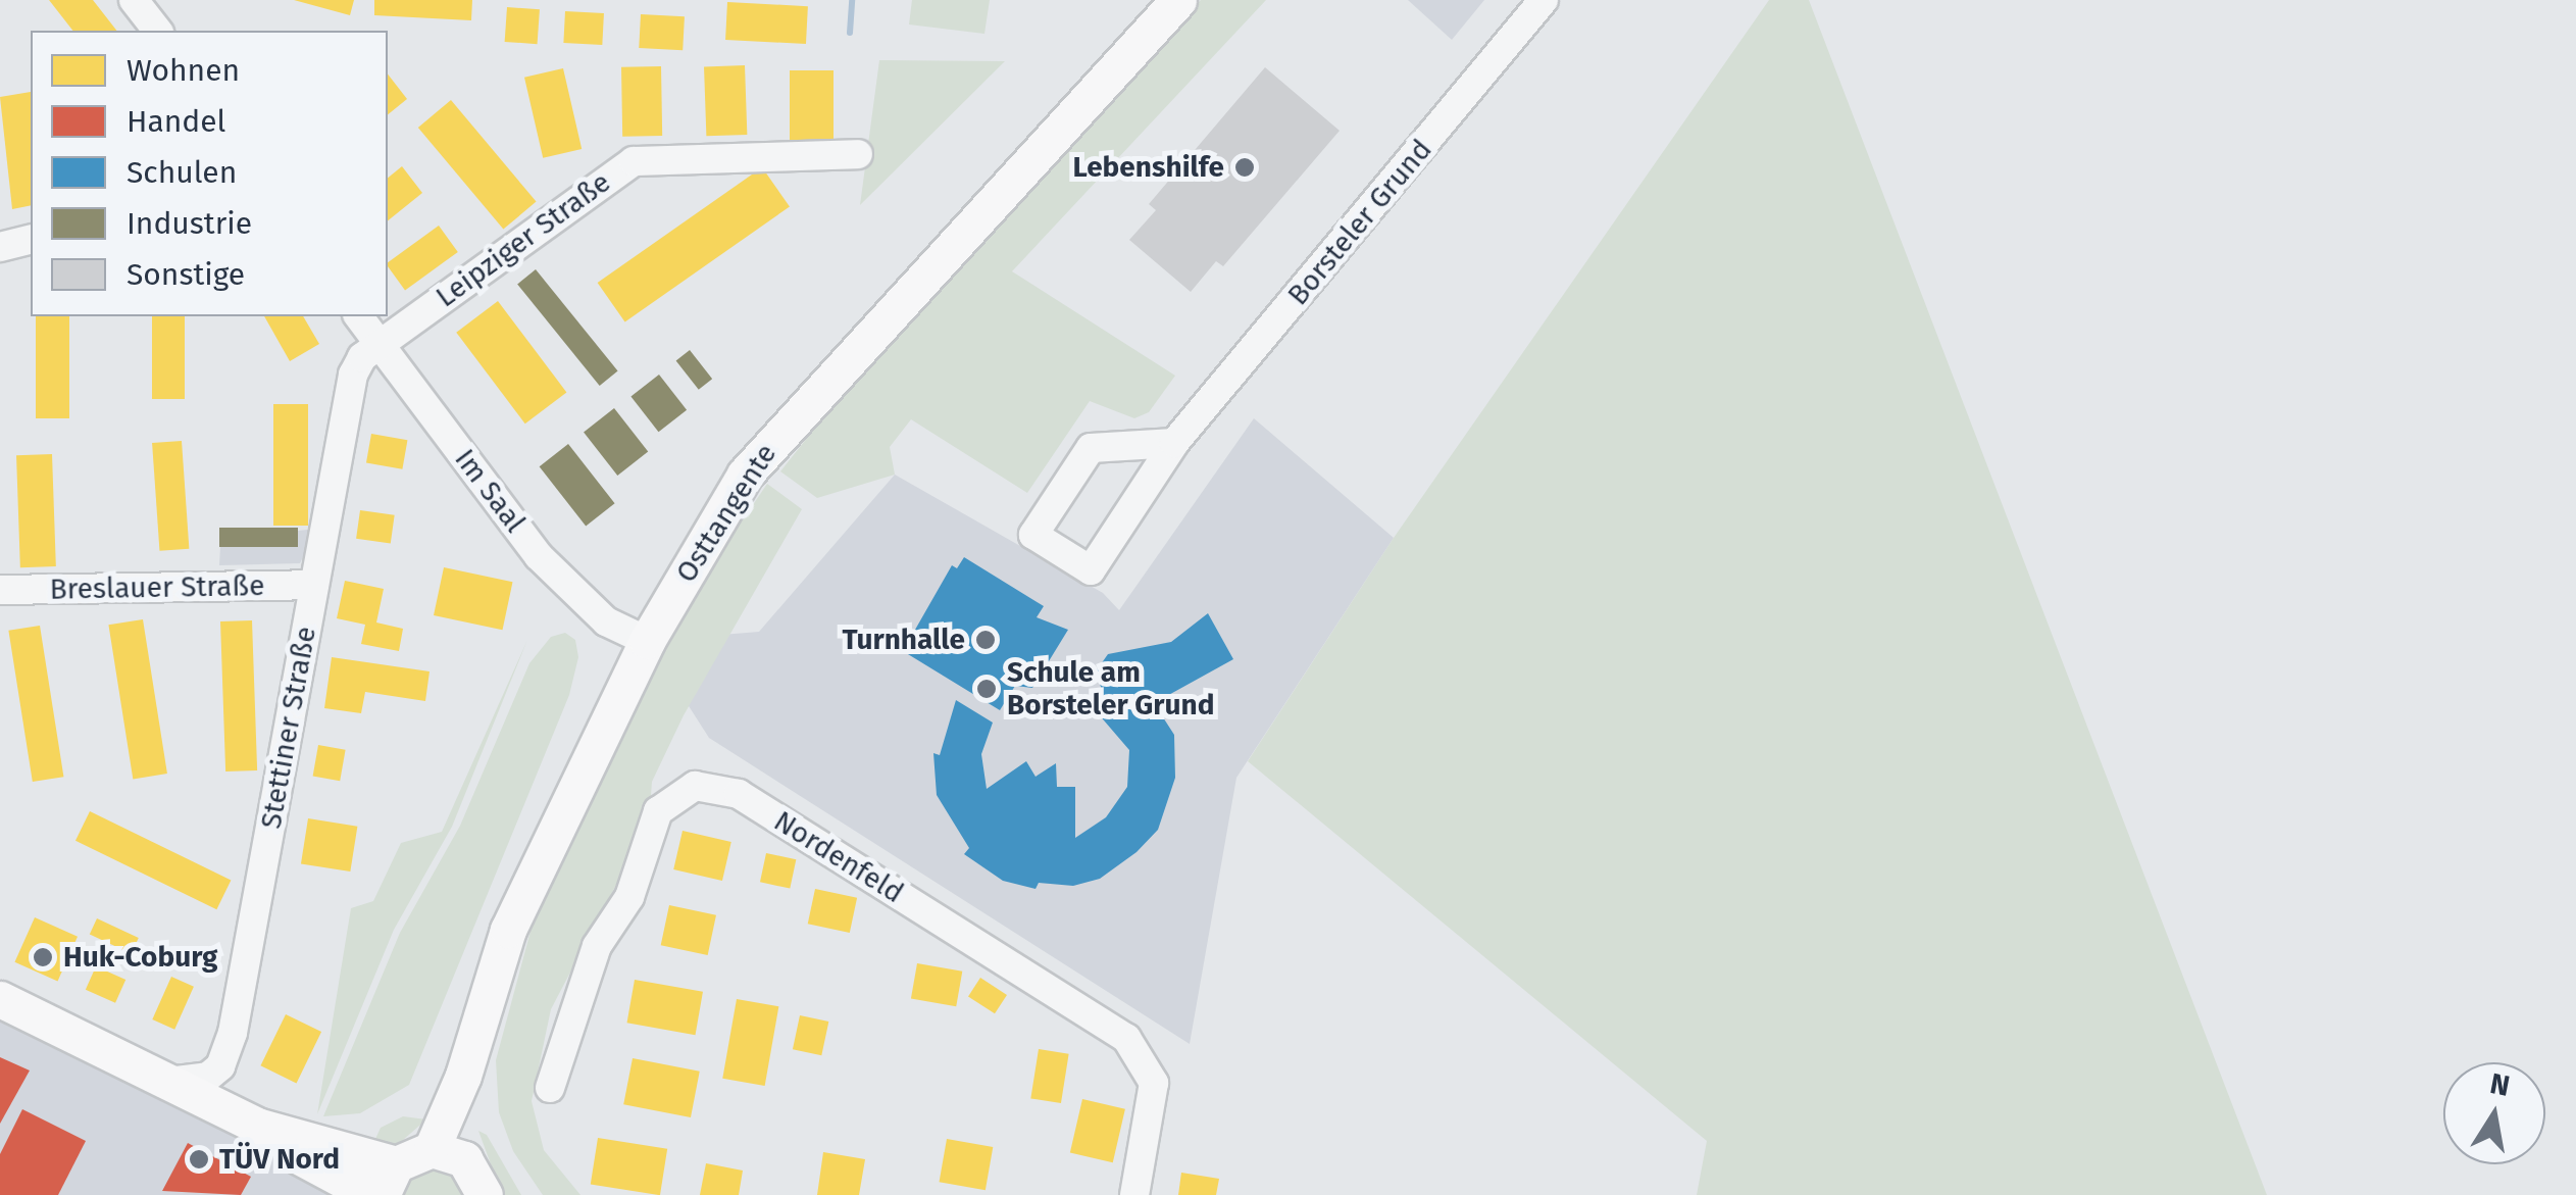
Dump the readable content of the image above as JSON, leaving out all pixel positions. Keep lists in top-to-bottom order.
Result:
{
  "streets": {
    "main road": ["Osttangente"],
    "street": [
      "Borsteler Grund",
      "Leipziger Straße",
      "Im Saal",
      "Breslauer Straße",
      "Stettiner Straße",
      "Nordenfeld"
    ]
  },
  "crossings": [
    ["Leipziger Straße", "Im Saal"],
    ["Leipziger Straße", "Stettiner Straße"],
    ["Im Saal", "Osttangente"],
    ["Im Saal", "Stettiner Straße"],
    ["Breslauer Straße", "Stettiner Straße"]
  ],
  "places": [
    "Lebenshilfe",
    "Turnhalle",
    "Schule am Borsteler Grund",
    "Huk-Coburg",
    "TÜV Nord"
  ],
  "legend": [
    "Wohnen",
    "Handel",
    "Schulen",
    "Industrie",
    "Sonstige"
  ],
  "north": "top"
}
